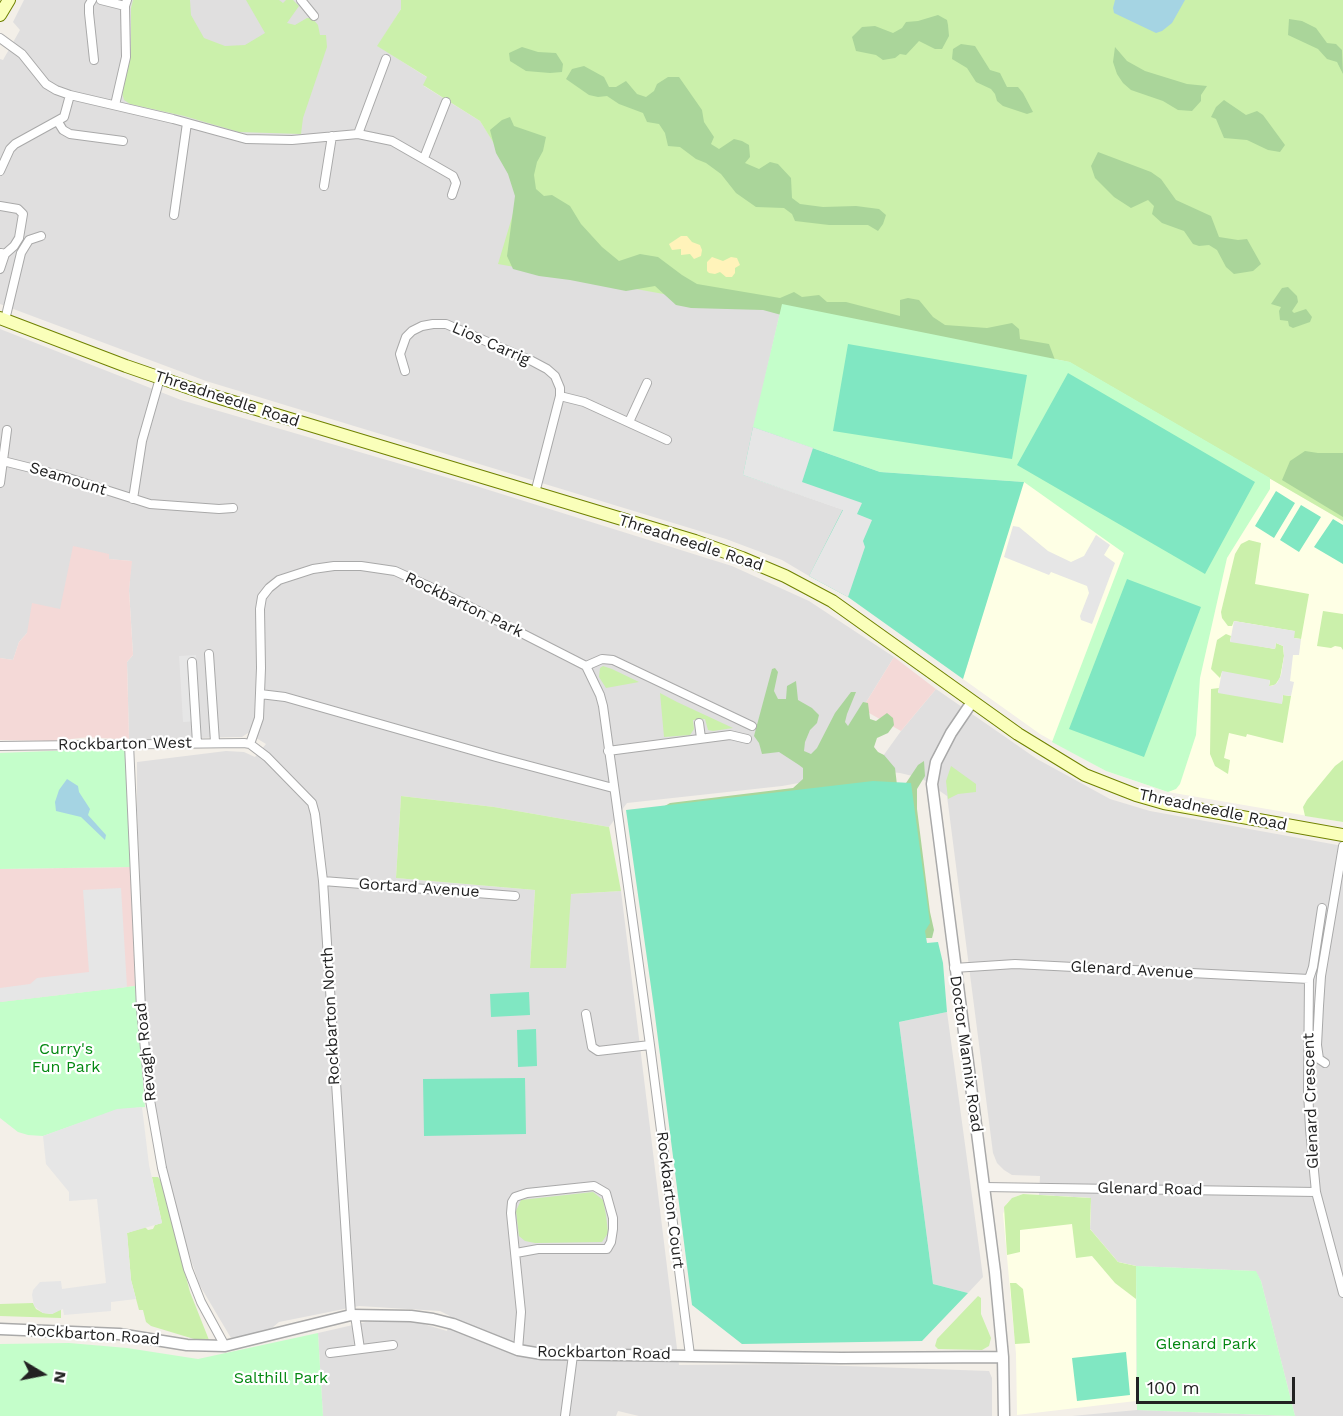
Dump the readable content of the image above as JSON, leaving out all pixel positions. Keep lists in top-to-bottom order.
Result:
{
  "streets": {
    "main road": ["Threadneedle Road"],
    "street": [
      "Lios Carrig",
      "Seamount",
      "Rockbarton Park",
      "Rockbarton West",
      "Gortard Avenue",
      "Glenard Avenue",
      "Rockbarton North",
      "Revagh Road",
      "Doctor Mannix Road",
      "Glenard Crescent",
      "Glenard Road",
      "Rockbarton Court",
      "Rockbarton Road"
    ]
  },
  "crossings": [
    ["Threadneedle Road", "Doctor Mannix Road"],
    ["Rockbarton Park", "Rockbarton West"],
    ["Rockbarton Park", "Rockbarton North"],
    ["Rockbarton West", "Rockbarton North"],
    ["Rockbarton West", "Revagh Road"],
    ["Gortard Avenue", "Rockbarton North"],
    ["Glenard Avenue", "Doctor Mannix Road"],
    ["Glenard Avenue", "Glenard Crescent"],
    ["Rockbarton North", "Rockbarton Road"],
    ["Revagh Road", "Rockbarton Road"],
    ["Doctor Mannix Road", "Glenard Road"],
    ["Doctor Mannix Road", "Rockbarton Road"],
    ["Glenard Crescent", "Glenard Road"],
    ["Rockbarton Court", "Rockbarton Road"]
  ],
  "parks": ["Curry's Fun Park", "Glenard Park", "Salthill Park"],
  "scale_bar": "100 m",
  "north": "right"
}
